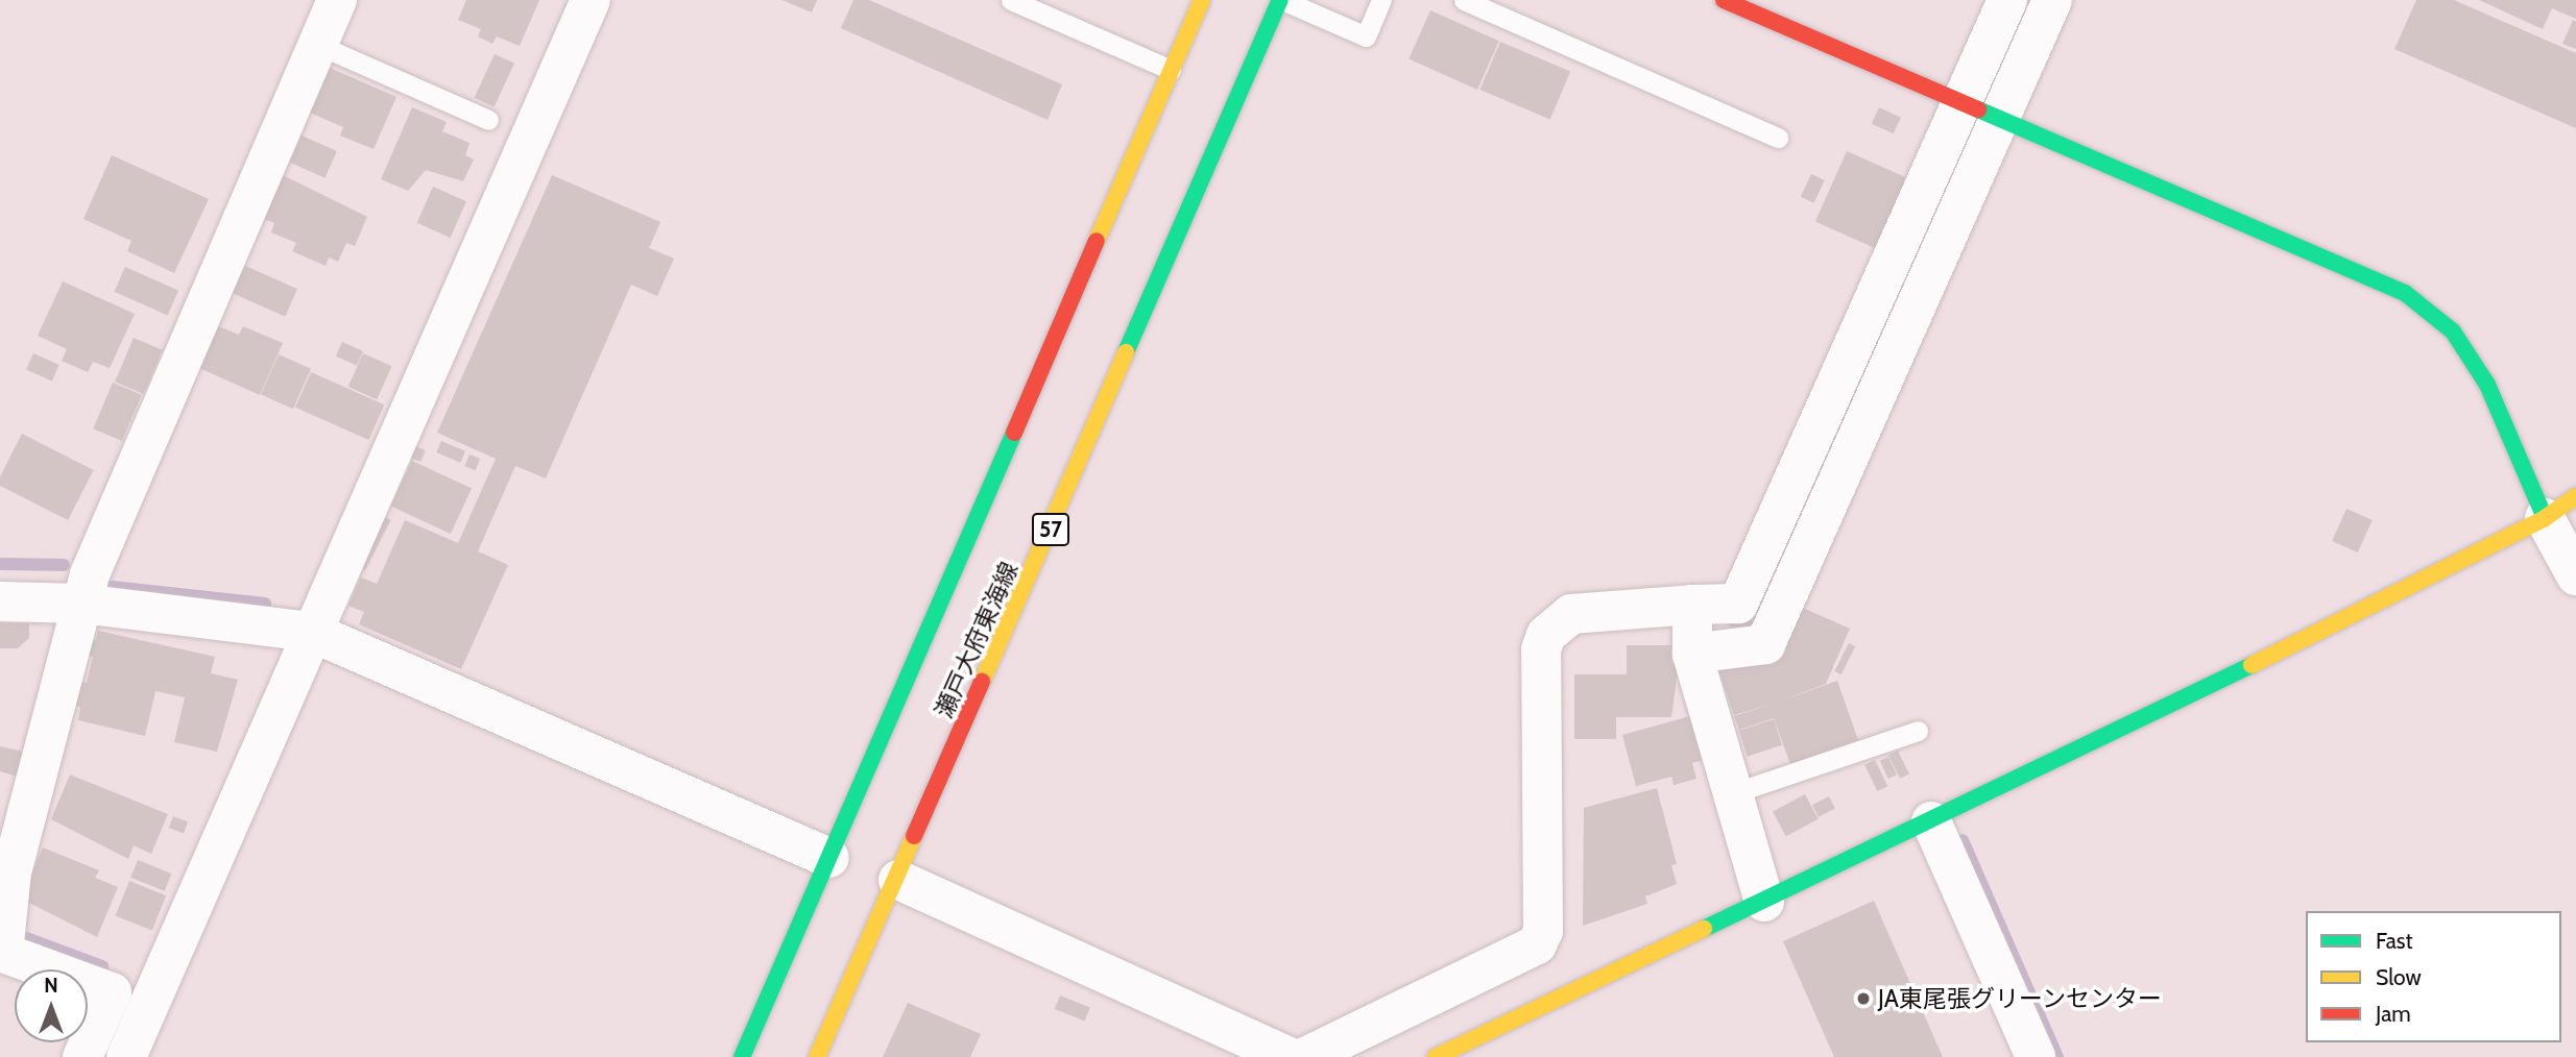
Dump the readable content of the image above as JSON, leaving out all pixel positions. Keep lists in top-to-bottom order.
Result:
{
  "streets": {
    "main road": ["57", "瀬戸大府東海線"]
  },
  "places": ["JA東尾張グリーンセンター"],
  "legend": ["Fast", "Slow", "Jam"],
  "north": "top"
}
